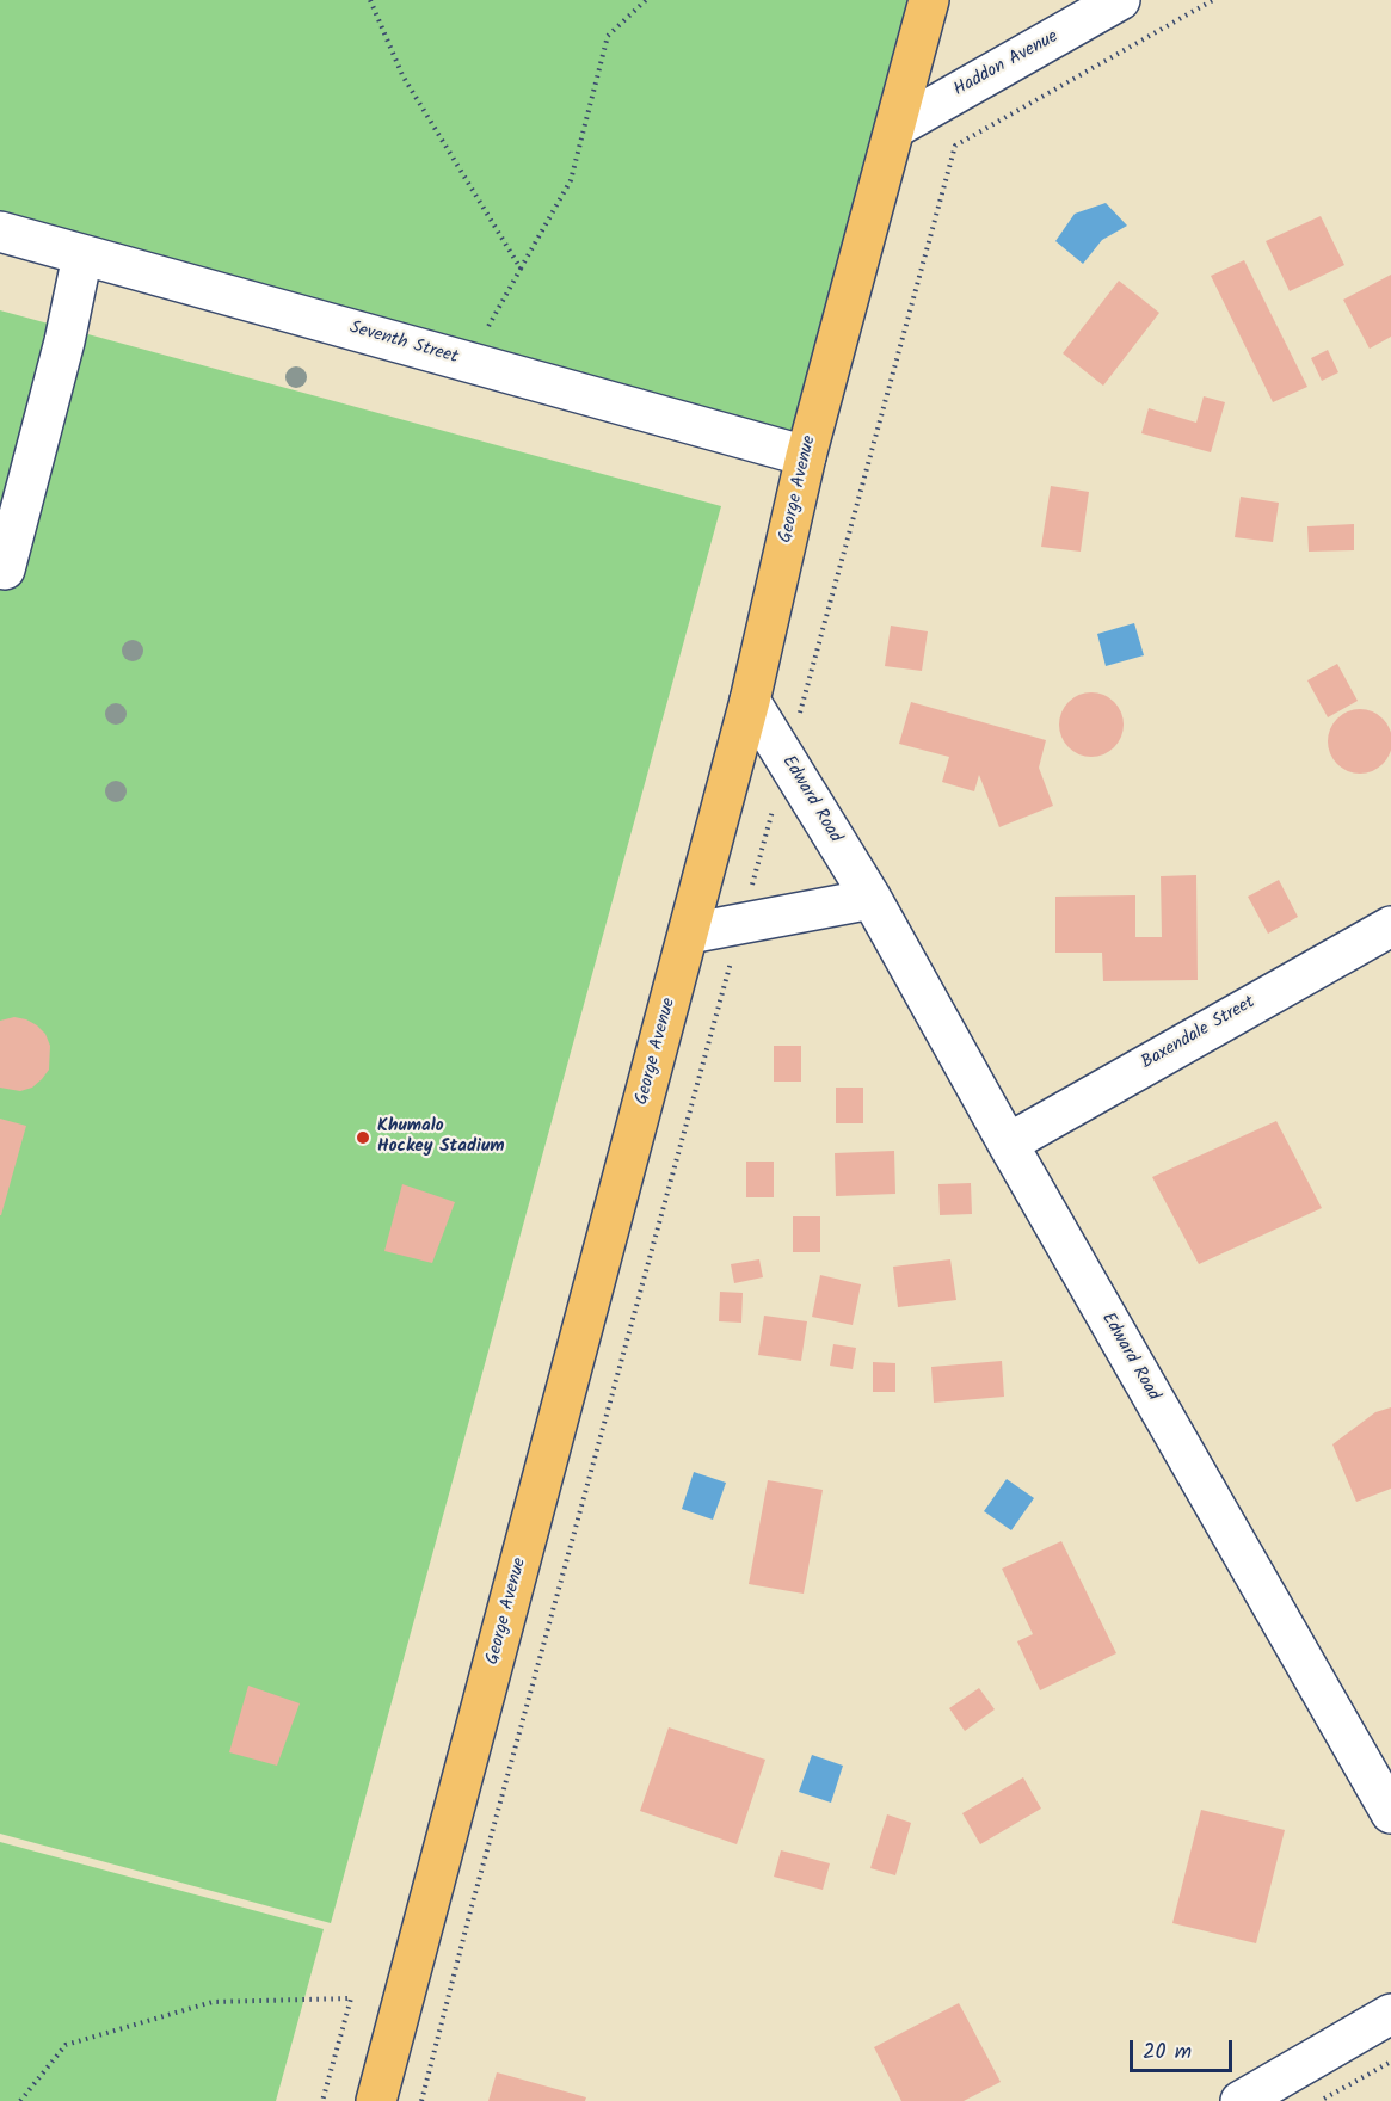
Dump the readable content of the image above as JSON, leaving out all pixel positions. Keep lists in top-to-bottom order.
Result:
{
  "streets": {
    "main road": ["George Avenue"],
    "street": [
      "Haddon Avenue",
      "Seventh Street",
      "Edward Road",
      "Baxendale Street"
    ]
  },
  "crossings": [
    ["Haddon Avenue", "George Avenue"],
    ["Seventh Street", "George Avenue"],
    ["George Avenue", "Edward Road"],
    ["Edward Road", "Baxendale Street"]
  ],
  "places": ["Khumalo Hockey Stadium"],
  "scale_bar": "20 m"
}
